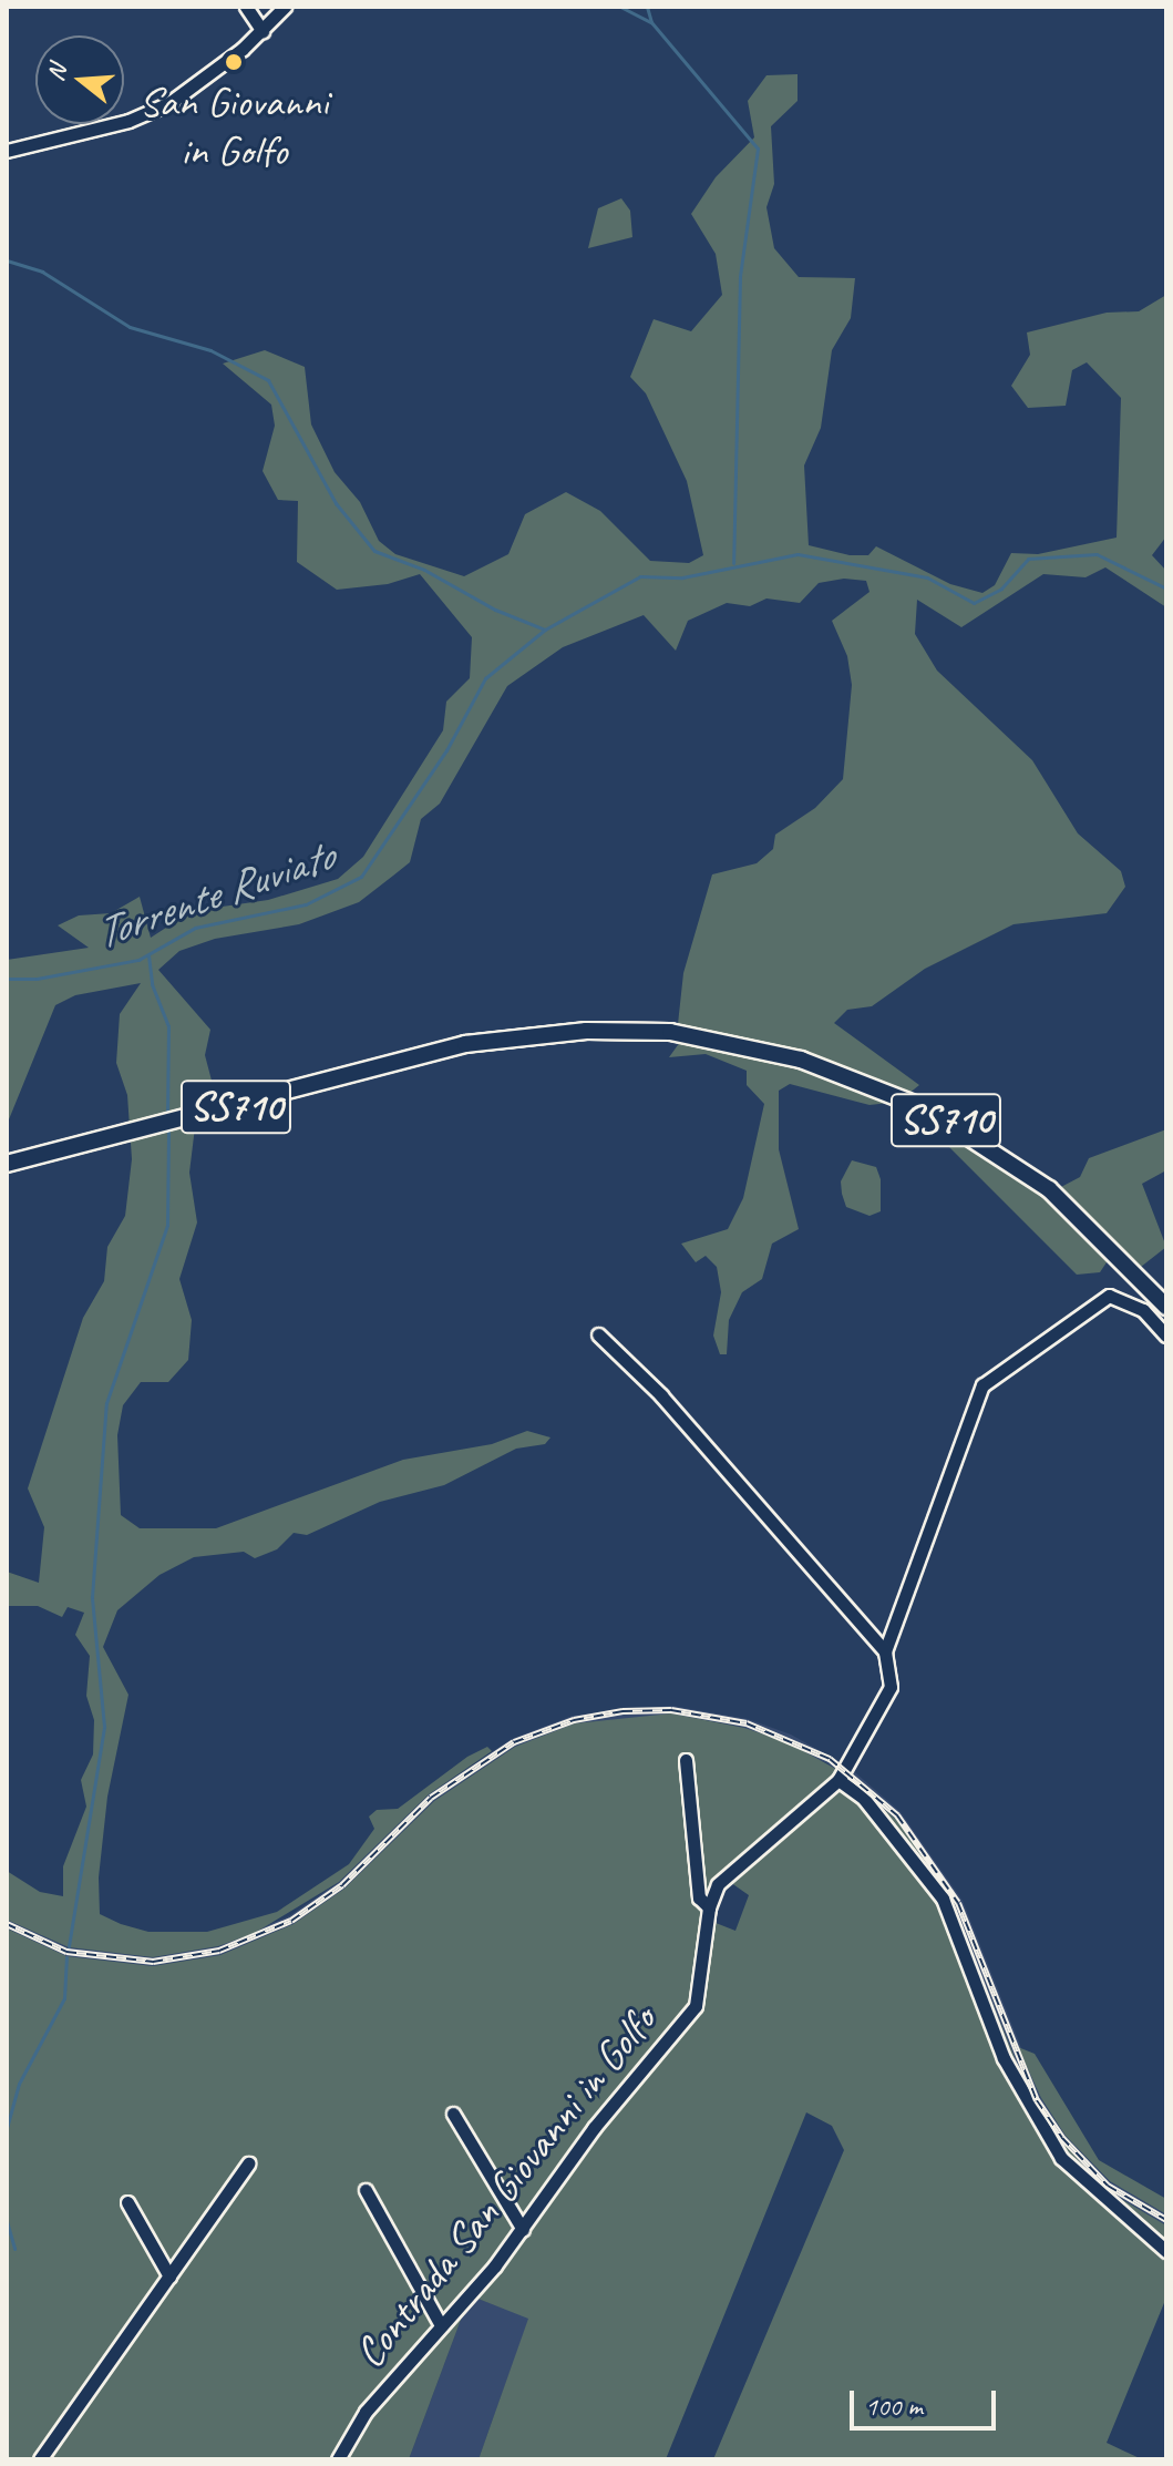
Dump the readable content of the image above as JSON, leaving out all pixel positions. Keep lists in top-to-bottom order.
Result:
{
  "streets": {
    "main road": ["SS710"],
    "street": ["Contrada San Giovanni in Golfo"]
  },
  "water": ["Torrente Ruviato"],
  "places": ["San Giovanni in Golfo"],
  "scale_bar": "100 m",
  "north": "left"
}
